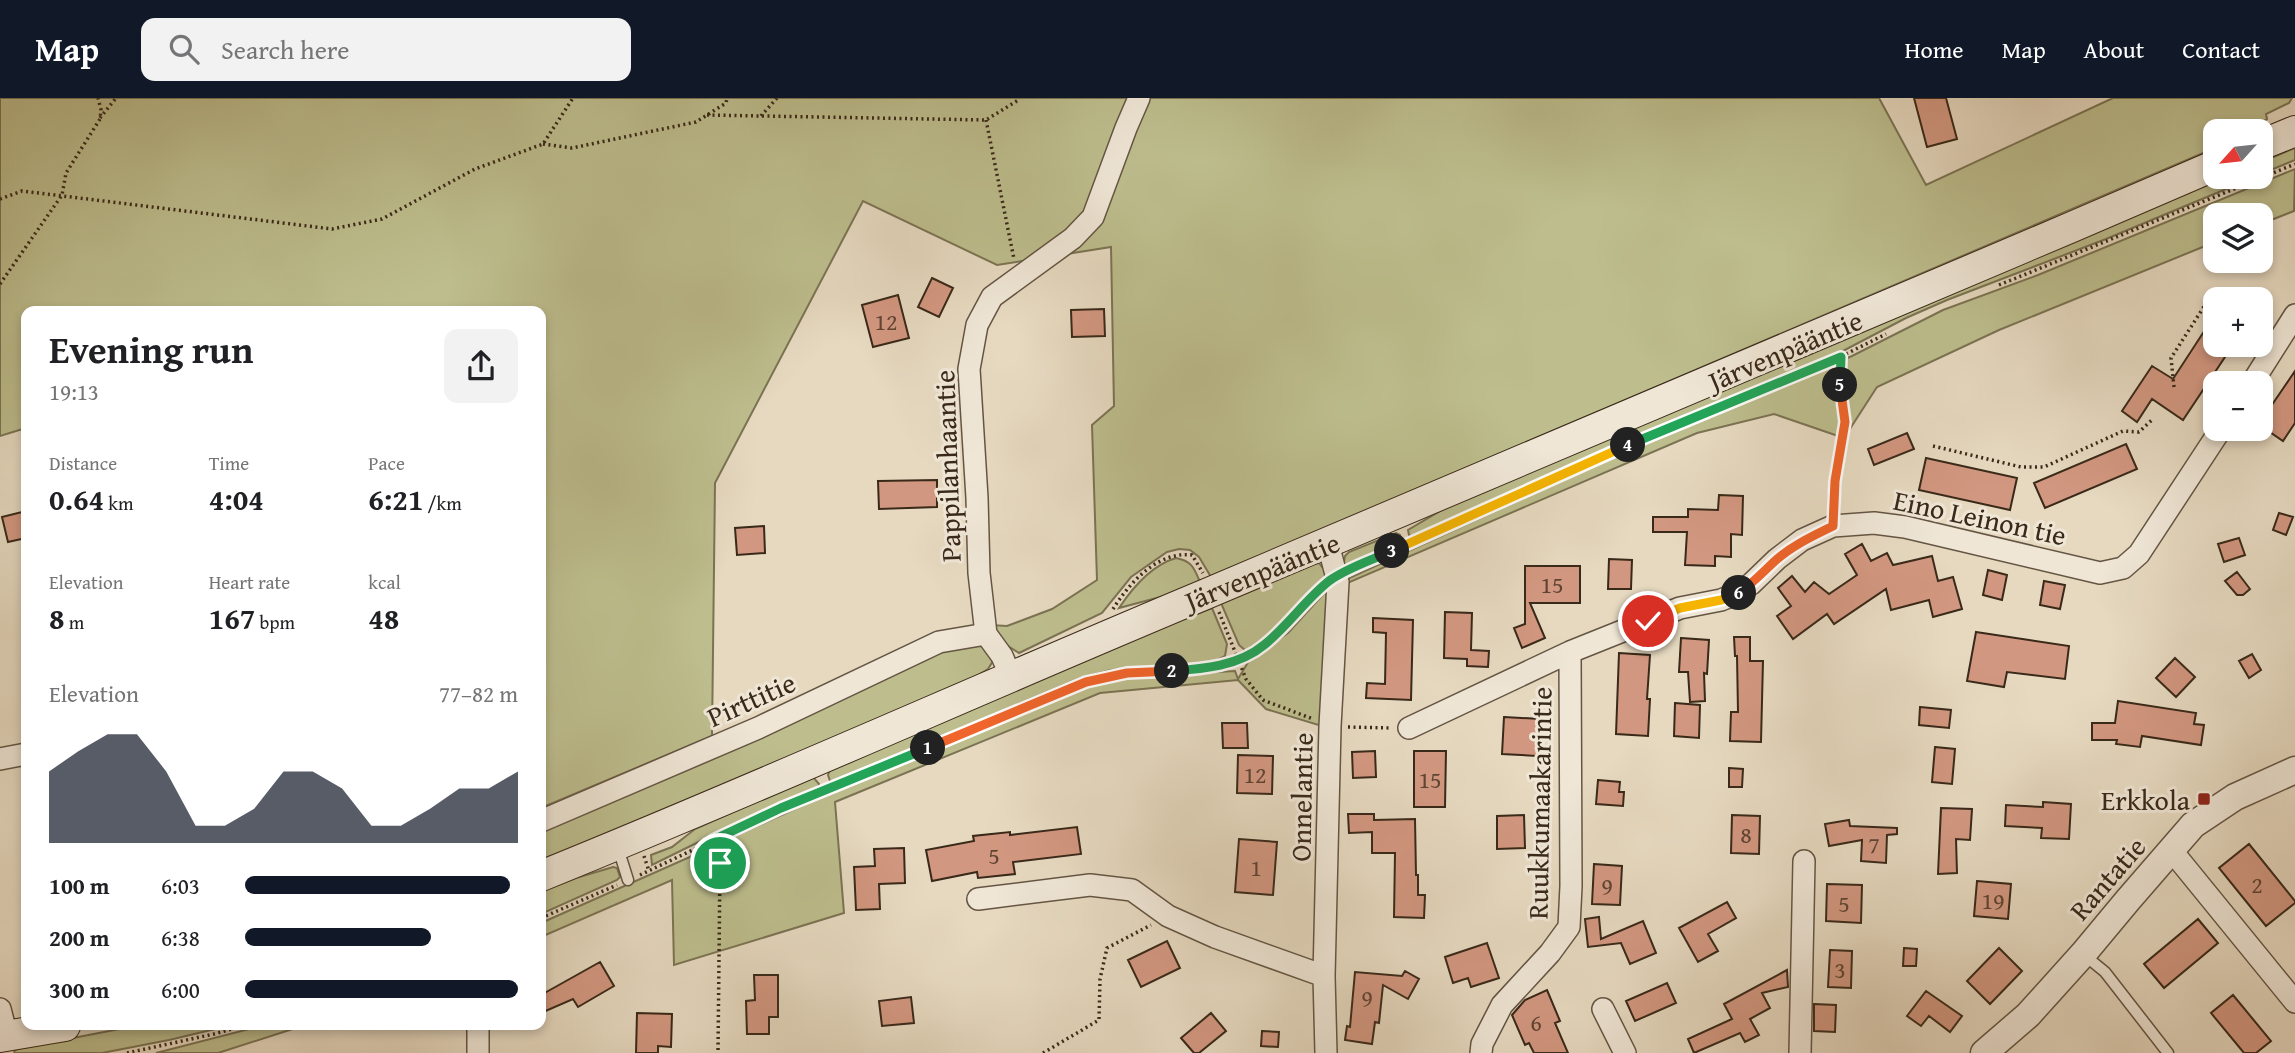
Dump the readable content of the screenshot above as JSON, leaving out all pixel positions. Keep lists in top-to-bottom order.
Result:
{
  "streets": {
    "main road": ["Järvenpääntie"],
    "street": [
      "Pappilanhaantie",
      "Eino Leinon tie",
      "Pirttitie",
      "Onnelantie",
      "Ruukkumaakarintie",
      "Rantatie"
    ]
  },
  "crossings": [
    ["Järvenpääntie", "Pappilanhaantie"],
    ["Järvenpääntie", "Onnelantie"],
    ["Pappilanhaantie", "Pirttitie"],
    ["Eino Leinon tie", "Ruukkumaakarintie"]
  ],
  "places": {
    "transit": ["Erkkola"]
  },
  "house_numbers": [
    "12",
    "15",
    "12",
    "15",
    "8",
    "7",
    "5",
    "1",
    "2",
    "9",
    "19",
    "5",
    "3",
    "9",
    "6"
  ],
  "north": "bottom left",
  "page": {
    "header": "Map",
    "search": "Search here",
    "nav": [
      "Home",
      "Map",
      "About",
      "Contact"
    ],
    "map_buttons": ["+", "−"],
    "heading": ["Evening run", "19:13"],
    "pins": [
      "5",
      "4",
      "3",
      "6",
      "2",
      "1"
    ],
    "stats": [
      ["Distance", "0.64 km"],
      ["Time", "4:04"],
      ["Pace", "6:21 /km"],
      ["Elevation", "8 m"],
      ["Heart rate", "167 bpm"],
      ["kcal", "48"]
    ],
    "chart": ["Elevation", "77–82 m"],
    "list": [
      {
        "name": "100 m",
        "note": "6:03"
      },
      {
        "name": "200 m",
        "note": "6:38"
      },
      {
        "name": "300 m",
        "note": "6:00"
      }
    ]
  }
}
